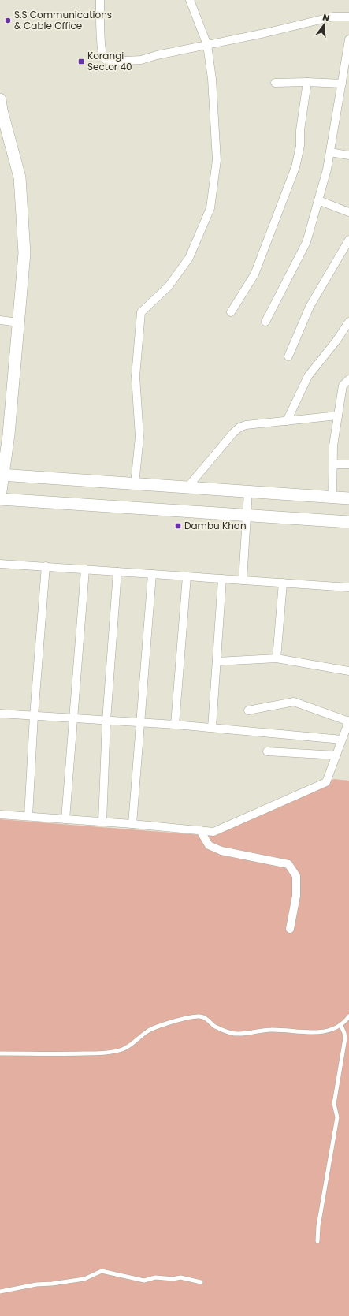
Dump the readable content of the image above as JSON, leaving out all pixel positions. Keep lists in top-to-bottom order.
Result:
{
  "places": {
    "other": ["S.S Communications & Cable Office"],
    "transit": ["Korangi Sector 40", "Dambu Khan"]
  },
  "north": "top"
}
